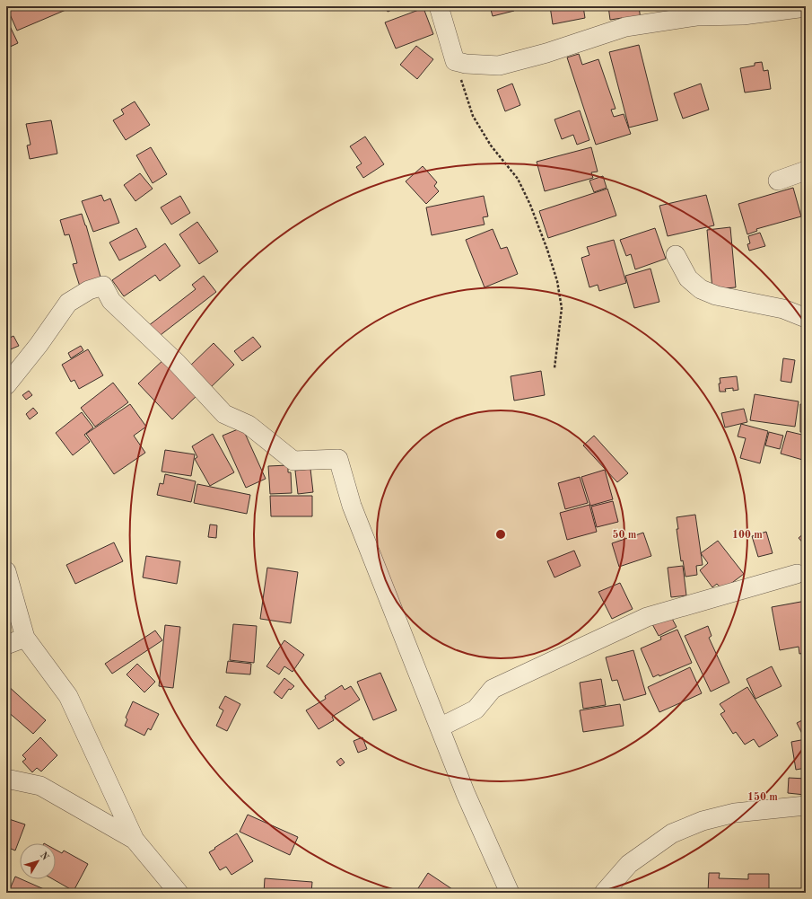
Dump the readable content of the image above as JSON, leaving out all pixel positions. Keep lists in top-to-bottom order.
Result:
{
  "north": "top right",
  "rings": ["50 m", "100 m", "150 m"]
}
